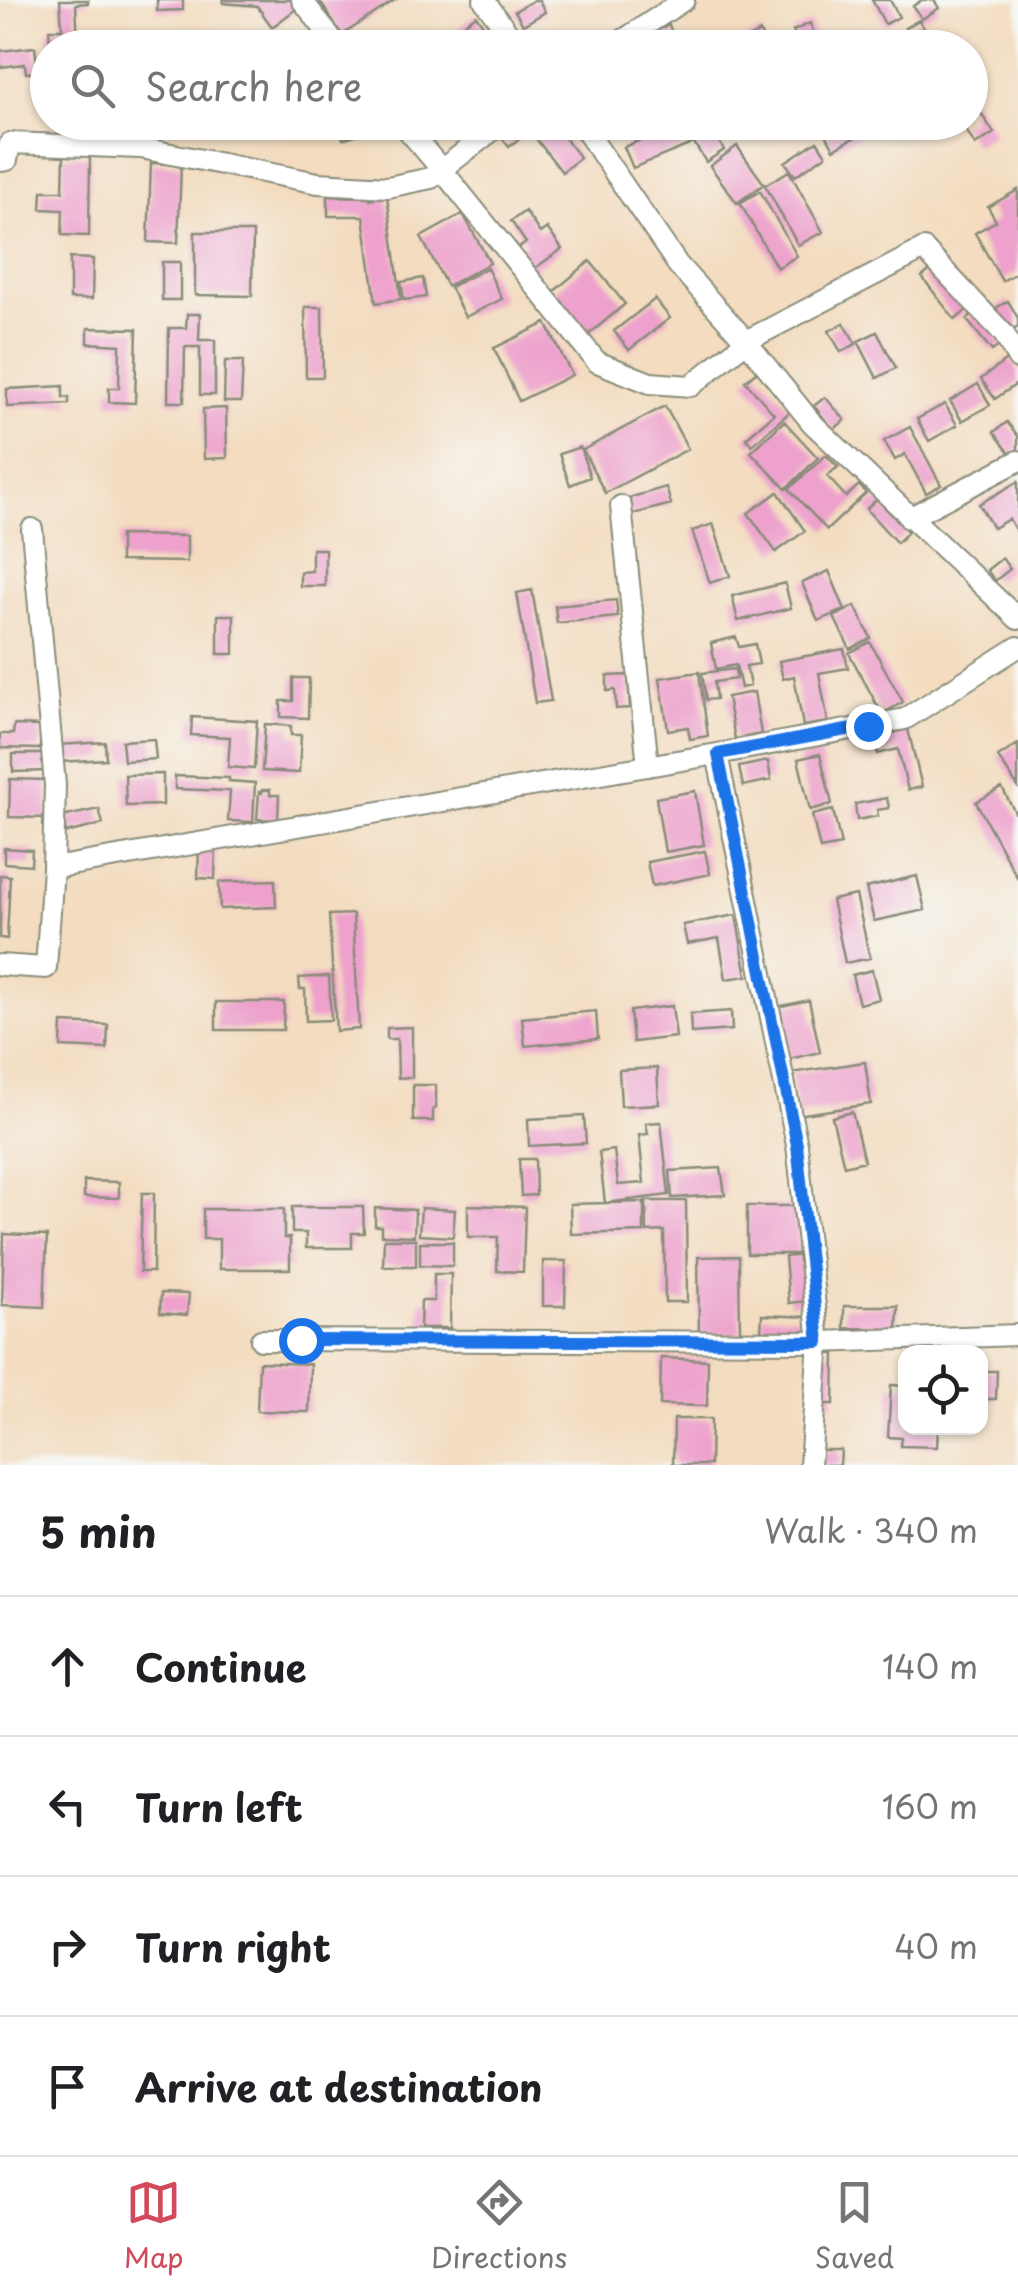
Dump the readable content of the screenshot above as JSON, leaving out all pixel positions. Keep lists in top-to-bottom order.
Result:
{
  "page": {
    "search": "Search here",
    "heading": ["5 min", "Walk · 340 m"],
    "list": [
      ["Continue", "140 m"],
      ["Turn left", "160 m"],
      ["Turn right", "40 m"],
      "Arrive at destination"
    ],
    "nav": ["Map", "Directions", "Saved"]
  }
}
